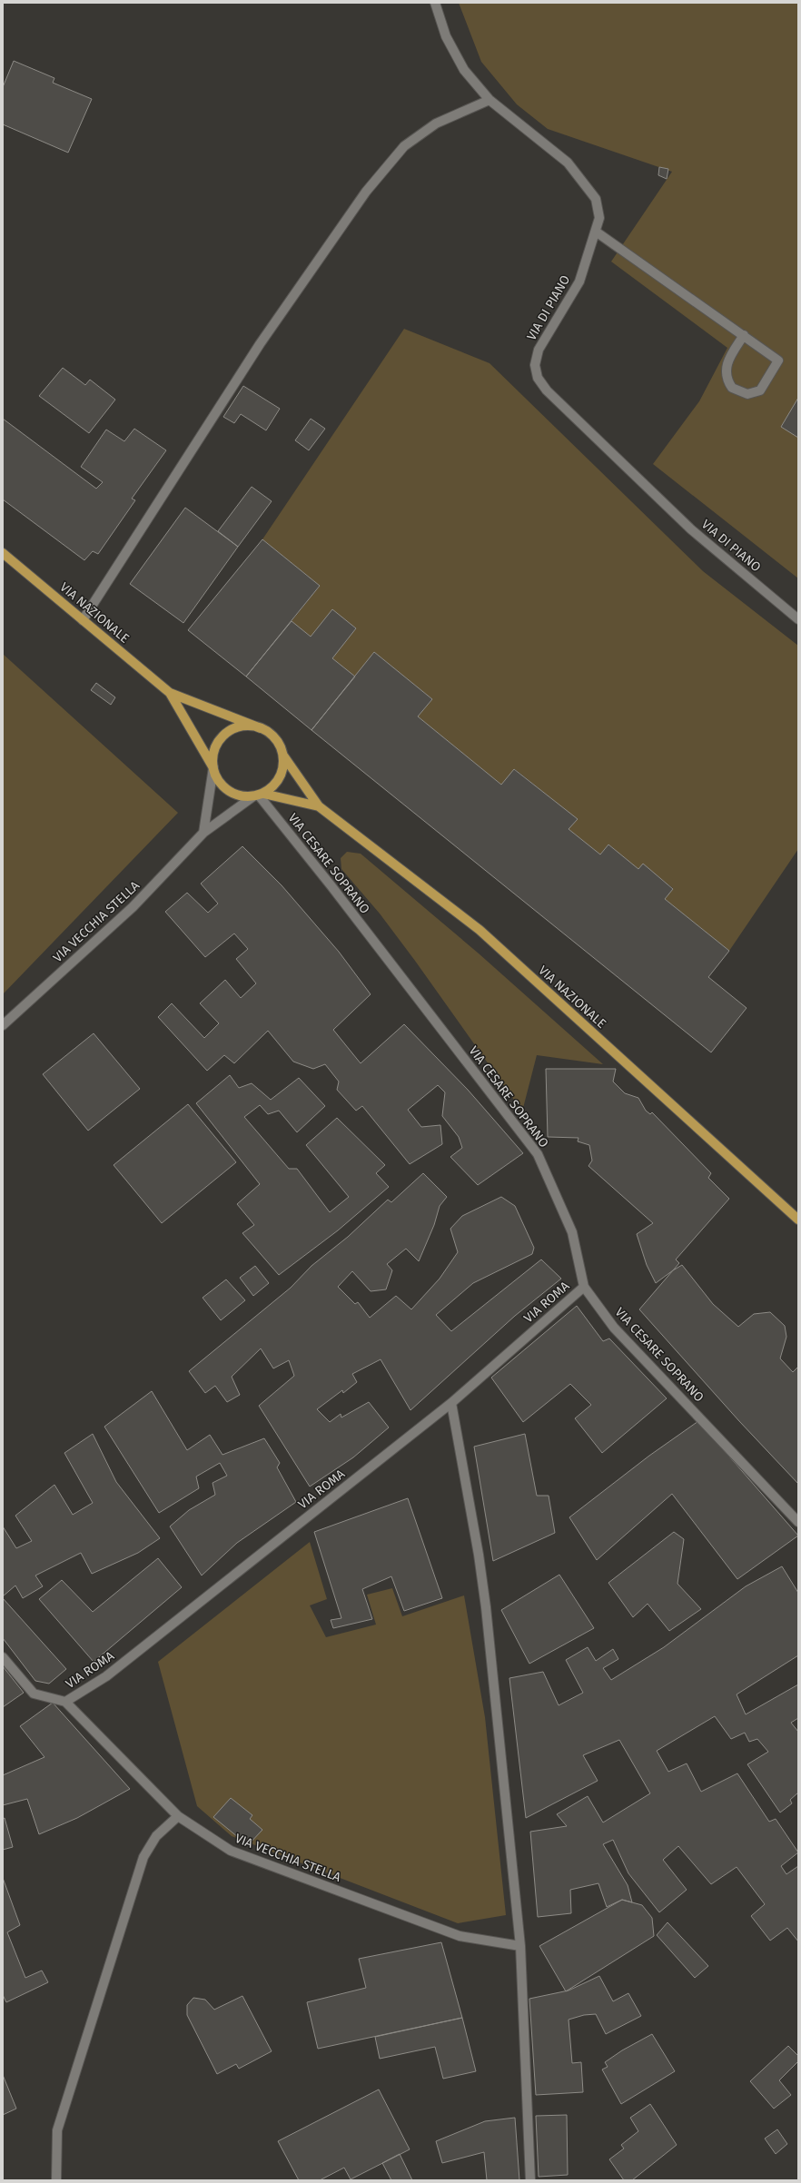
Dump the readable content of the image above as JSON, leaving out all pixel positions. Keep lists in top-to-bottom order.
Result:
{
  "streets": {
    "main road": ["VIA NAZIONALE"],
    "street": [
      "VIA DI PIANO",
      "VIA CESARE SOPRANO",
      "VIA VECCHIA STELLA",
      "VIA ROMA"
    ]
  },
  "crossings": [
    ["VIA NAZIONALE", "VIA CESARE SOPRANO"],
    ["VIA NAZIONALE", "VIA VECCHIA STELLA"],
    ["VIA CESARE SOPRANO", "VIA VECCHIA STELLA"],
    ["VIA CESARE SOPRANO", "VIA ROMA"],
    ["VIA VECCHIA STELLA", "VIA ROMA"]
  ]
}
